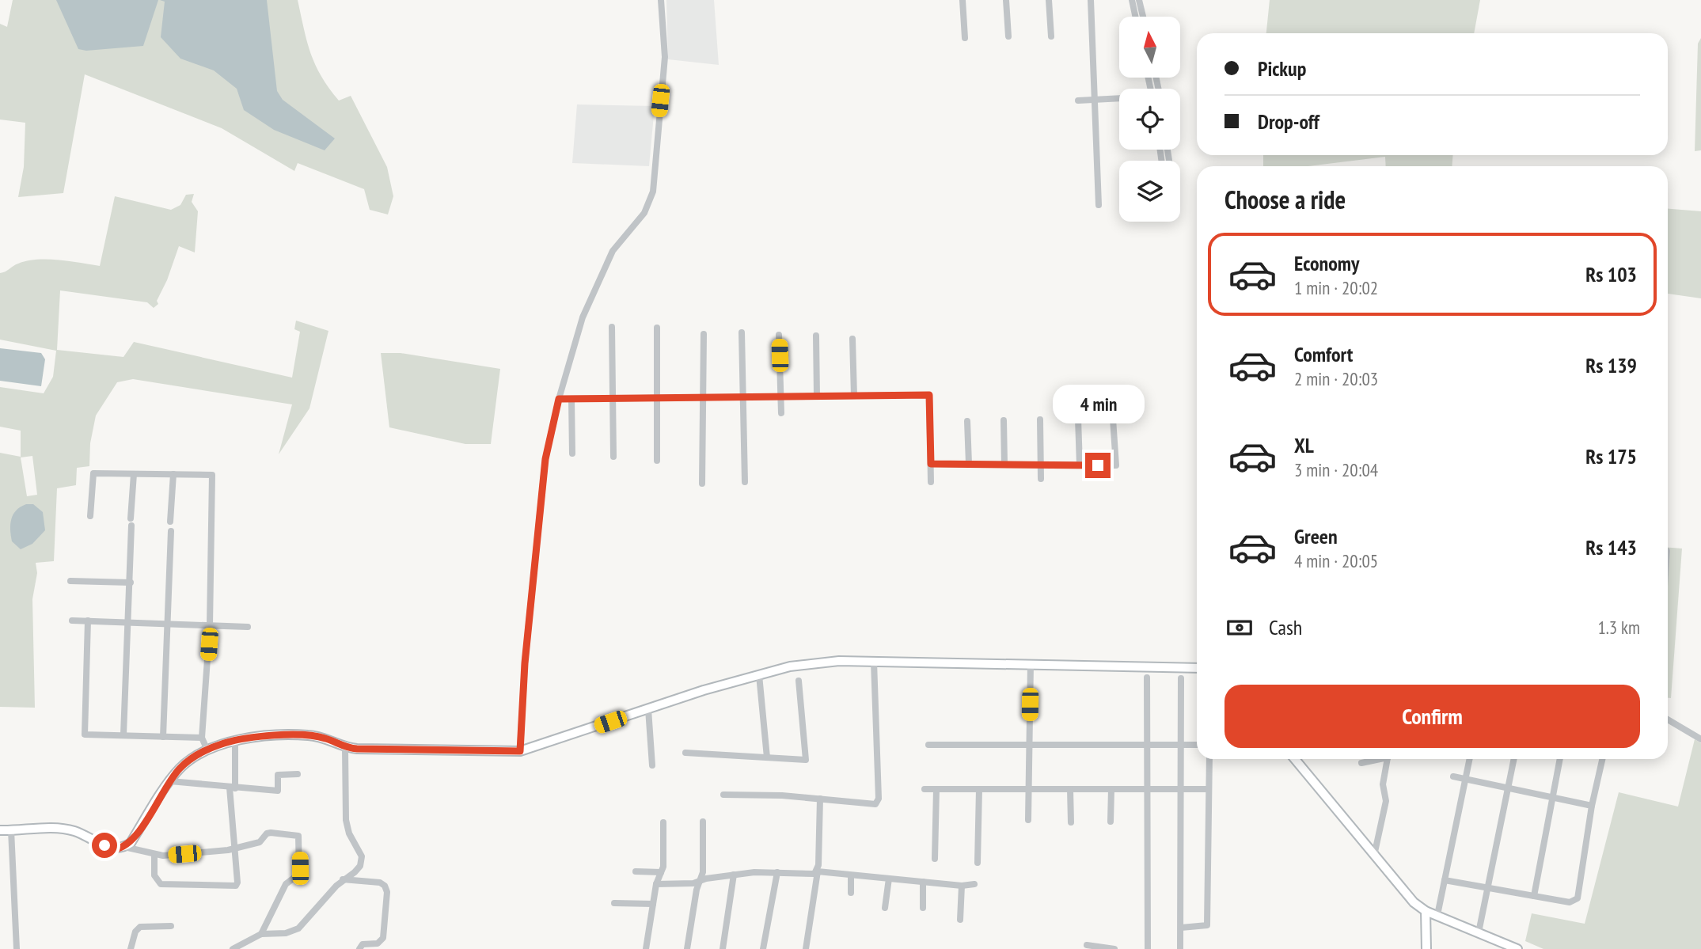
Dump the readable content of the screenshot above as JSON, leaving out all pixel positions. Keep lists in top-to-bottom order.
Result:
{
  "north": "top",
  "page": {
    "banner": ["Pickup", "Drop-off"],
    "heading": "Choose a ride",
    "list": [
      {
        "name": "Economy",
        "note": "1 min · 20:02",
        "value": "Rs 103"
      },
      {
        "name": "Comfort",
        "note": "2 min · 20:03",
        "value": "Rs 139"
      },
      {
        "name": "XL",
        "note": "3 min · 20:04",
        "value": "Rs 175"
      },
      {
        "name": "Green",
        "note": "4 min · 20:05",
        "value": "Rs 143"
      }
    ],
    "bubble": "4 min",
    "pay": ["Cash", "1.3 km"],
    "buttons": "Confirm"
  }
}
